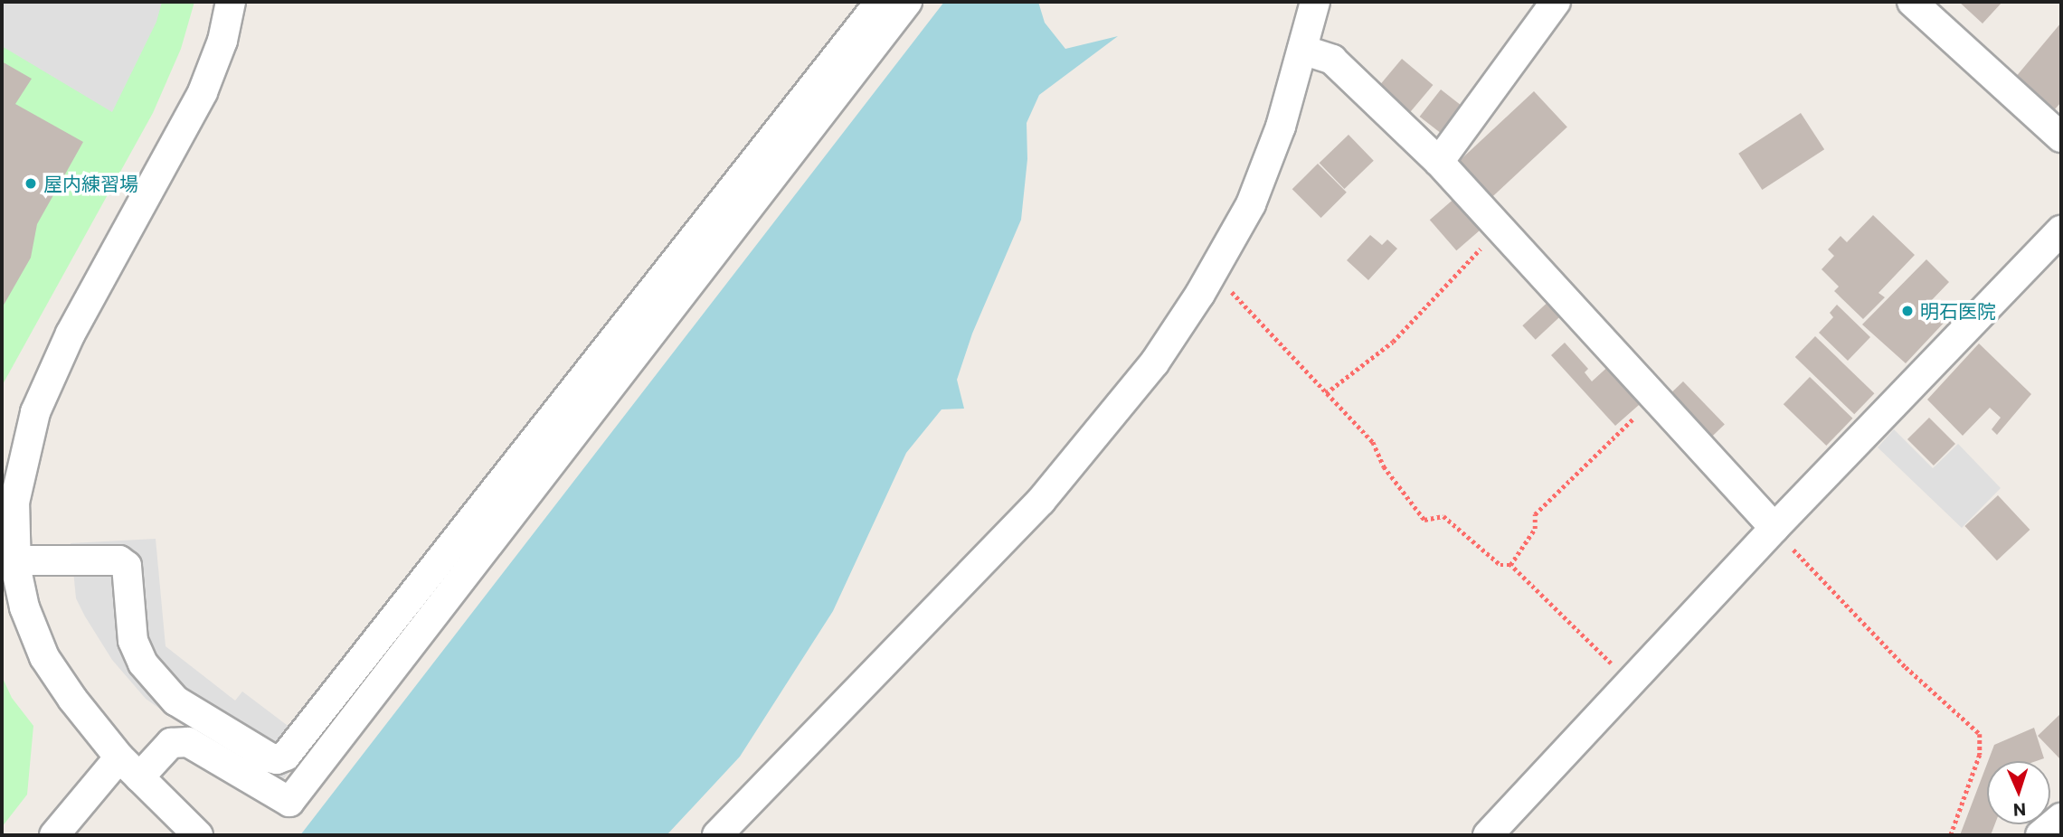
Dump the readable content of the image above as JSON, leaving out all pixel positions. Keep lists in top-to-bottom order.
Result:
{
  "places": ["屋内練習場", "明石医院"],
  "north": "bottom"
}
